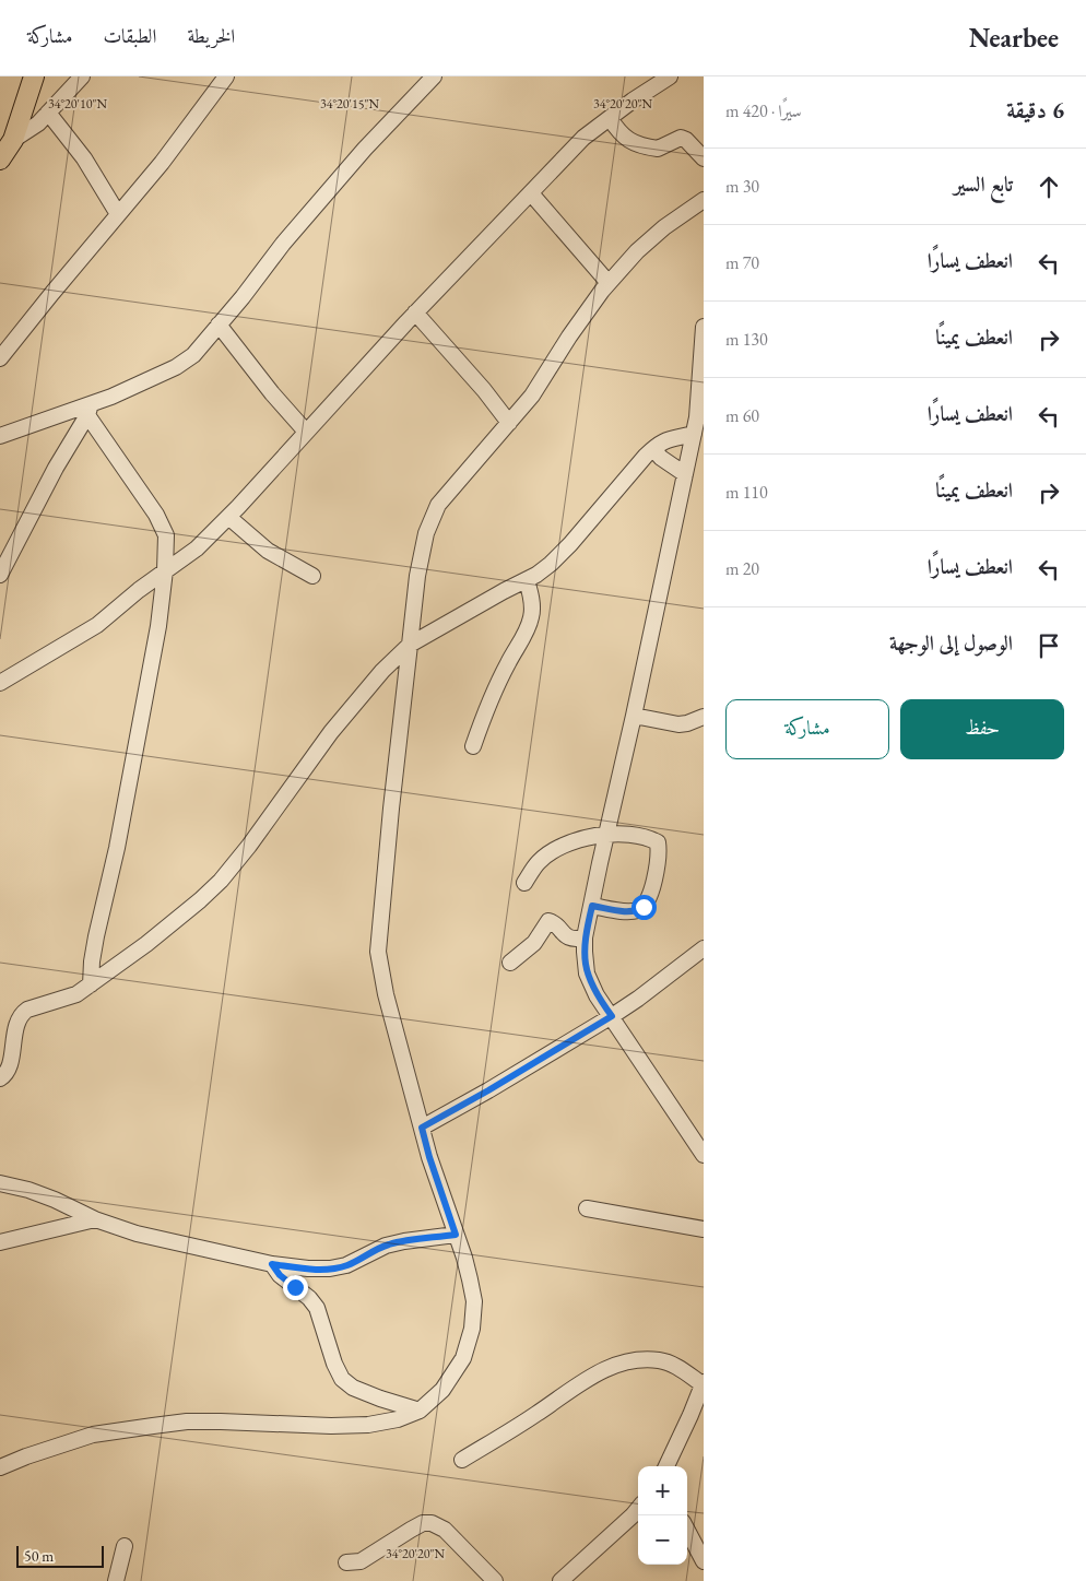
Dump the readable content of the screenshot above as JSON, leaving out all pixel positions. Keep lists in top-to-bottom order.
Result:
{
  "scale_bar": "50 m",
  "page": {
    "header": "Nearbee",
    "nav": ["الخريطة", "الطبقات", "مشاركة"],
    "heading": ["6 دقيقة", "سيرًا · 420 m"],
    "list": [
      ["تابع السير", "30 m"],
      ["انعطف يسارًا", "70 m"],
      ["انعطف يمينًا", "130 m"],
      ["انعطف يسارًا", "60 m"],
      ["انعطف يمينًا", "110 m"],
      ["انعطف يسارًا", "20 m"],
      "الوصول إلى الوجهة"
    ],
    "buttons": ["حفظ", "مشاركة"],
    "map_buttons": ["+", "−"],
    "scale": "50 m"
  },
  "coordinates": ["34°20'10\"N", "34°20'15\"N", "34°20'20\"N"]
}
